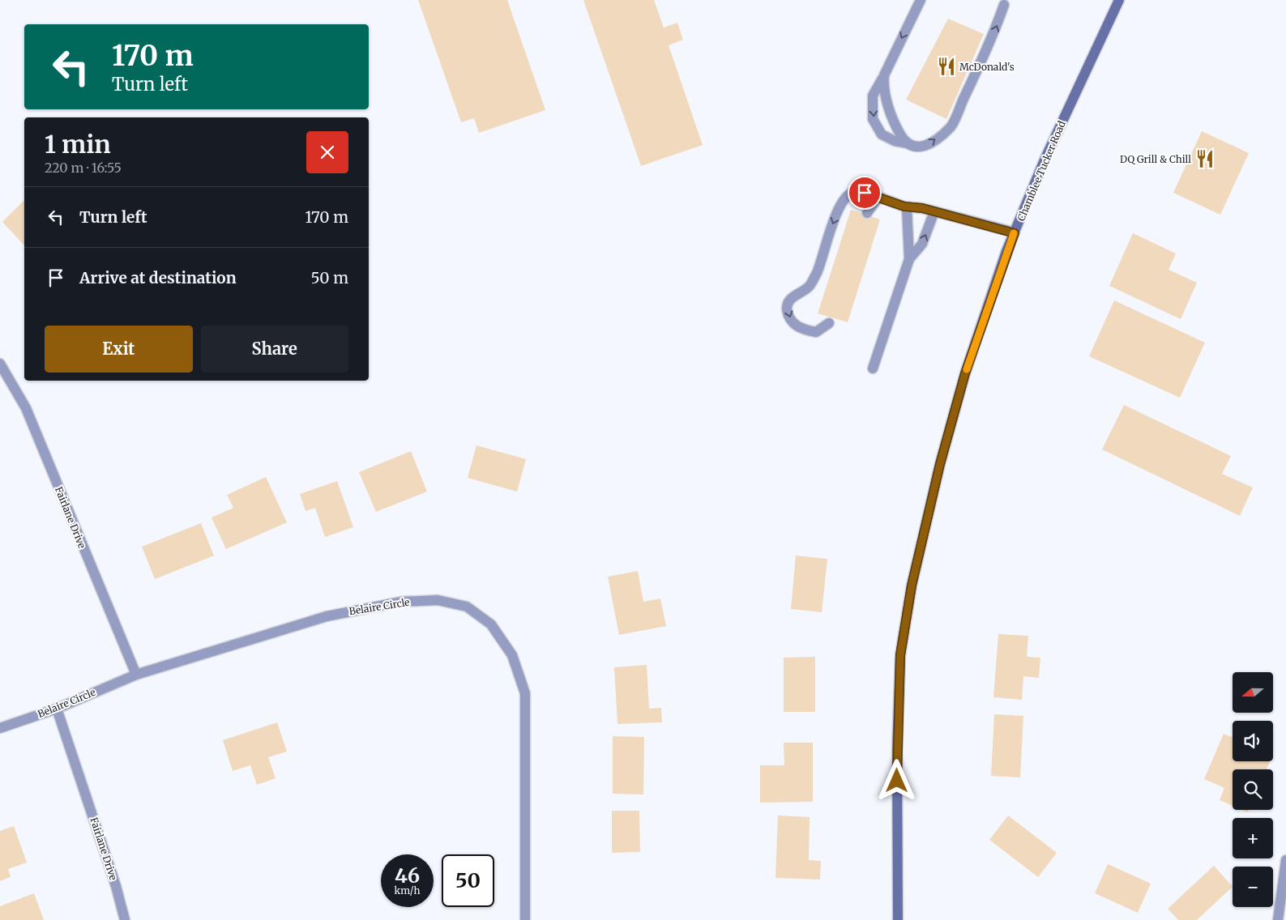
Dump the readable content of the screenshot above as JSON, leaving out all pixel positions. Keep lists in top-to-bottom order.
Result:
{
  "streets": {
    "main road": ["Chamblee Tucker Road"],
    "street": ["Fairlane Drive", "Belaire Circle"]
  },
  "crossings": [
    ["Fairlane Drive", "Belaire Circle"]
  ],
  "places": {
    "restaurant": ["McDonald's", "DQ Grill & Chill"]
  },
  "north": "left",
  "page": {
    "turn": ["170 m", "Turn left"],
    "heading": ["1 min", "220 m · 16:55"],
    "list": [
      {
        "name": "Turn left",
        "value": "170 m"
      },
      {
        "name": "Arrive at destination",
        "value": "50 m"
      }
    ],
    "buttons": ["Exit", "Share"],
    "map_buttons": ["+", "−"],
    "speed": "46 km/h",
    "limit": "50"
  }
}
